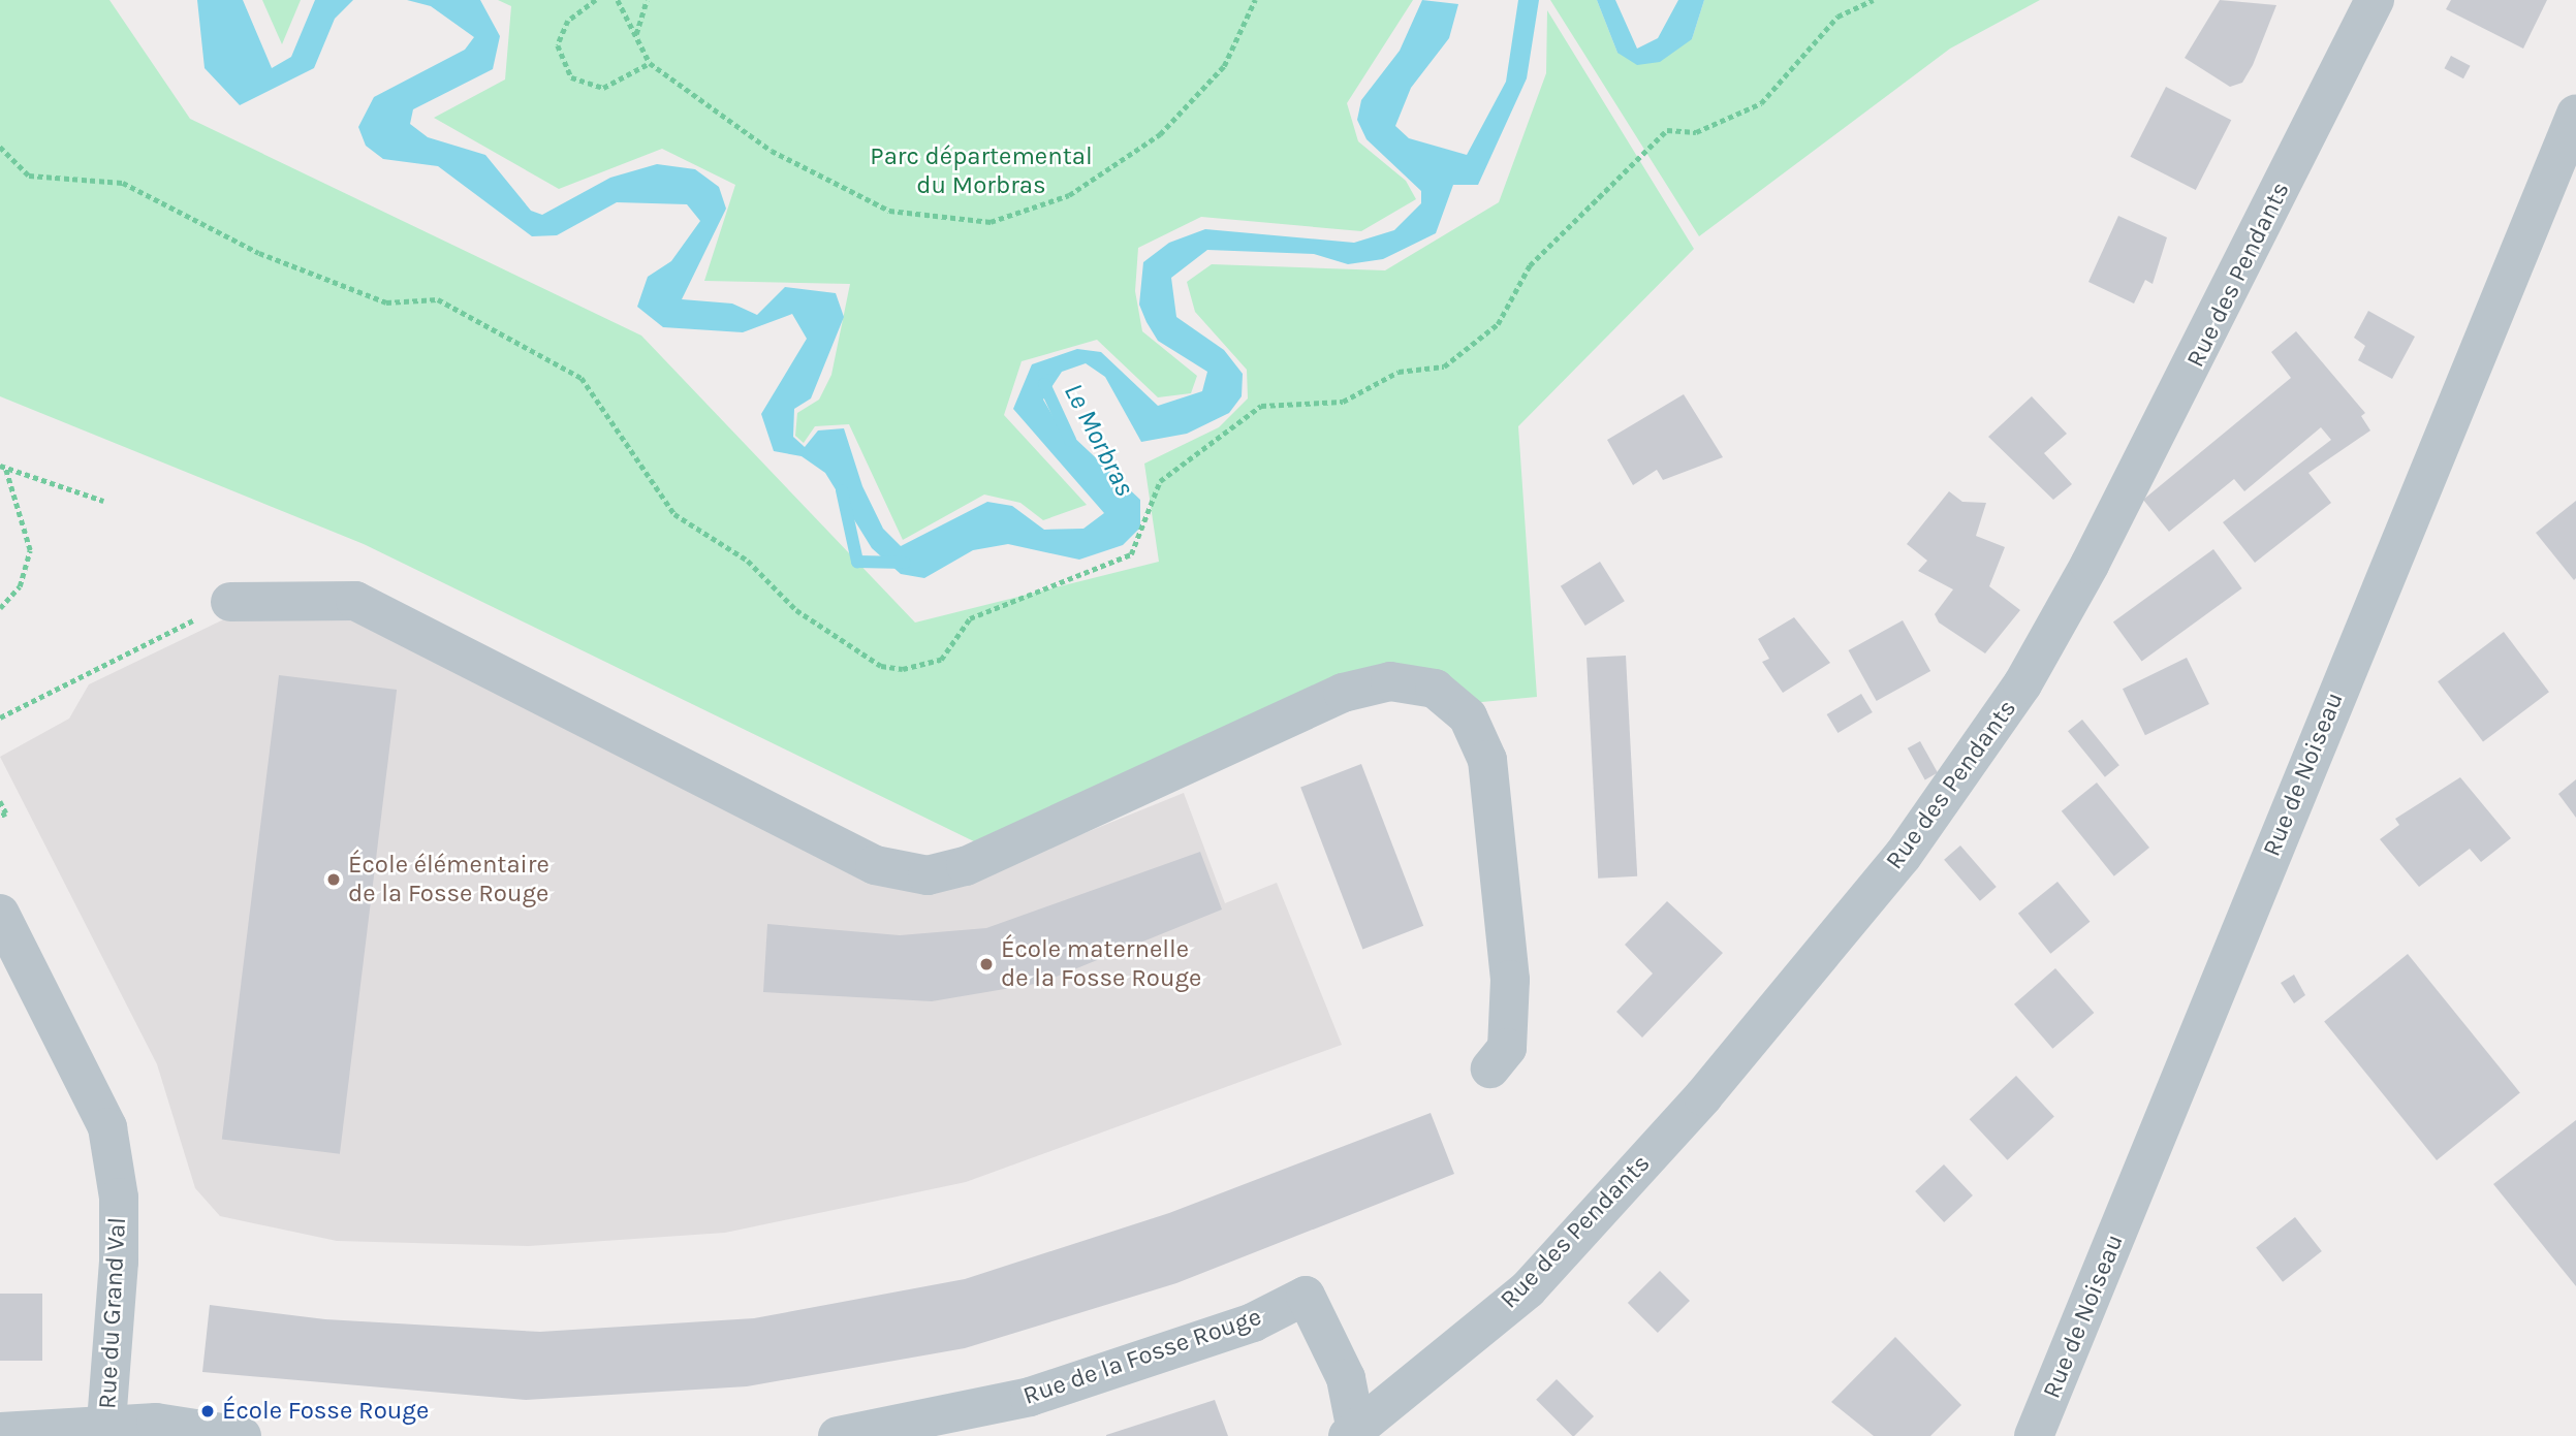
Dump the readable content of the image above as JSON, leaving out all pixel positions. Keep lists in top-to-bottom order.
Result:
{
  "streets": {
    "street": [
      "Rue des Pendants",
      "Rue de Noiseau",
      "Rue du Grand Val",
      "Rue de la Fosse Rouge"
    ]
  },
  "crossings": [
    ["Rue des Pendants", "Rue de la Fosse Rouge"]
  ],
  "water": ["Le Morbras"],
  "parks": ["Parc départemental du Morbras"],
  "places": ["École élémentaire de la Fosse Rouge", "École maternelle de la Fosse Rouge", "École Fosse Rouge"]
}
